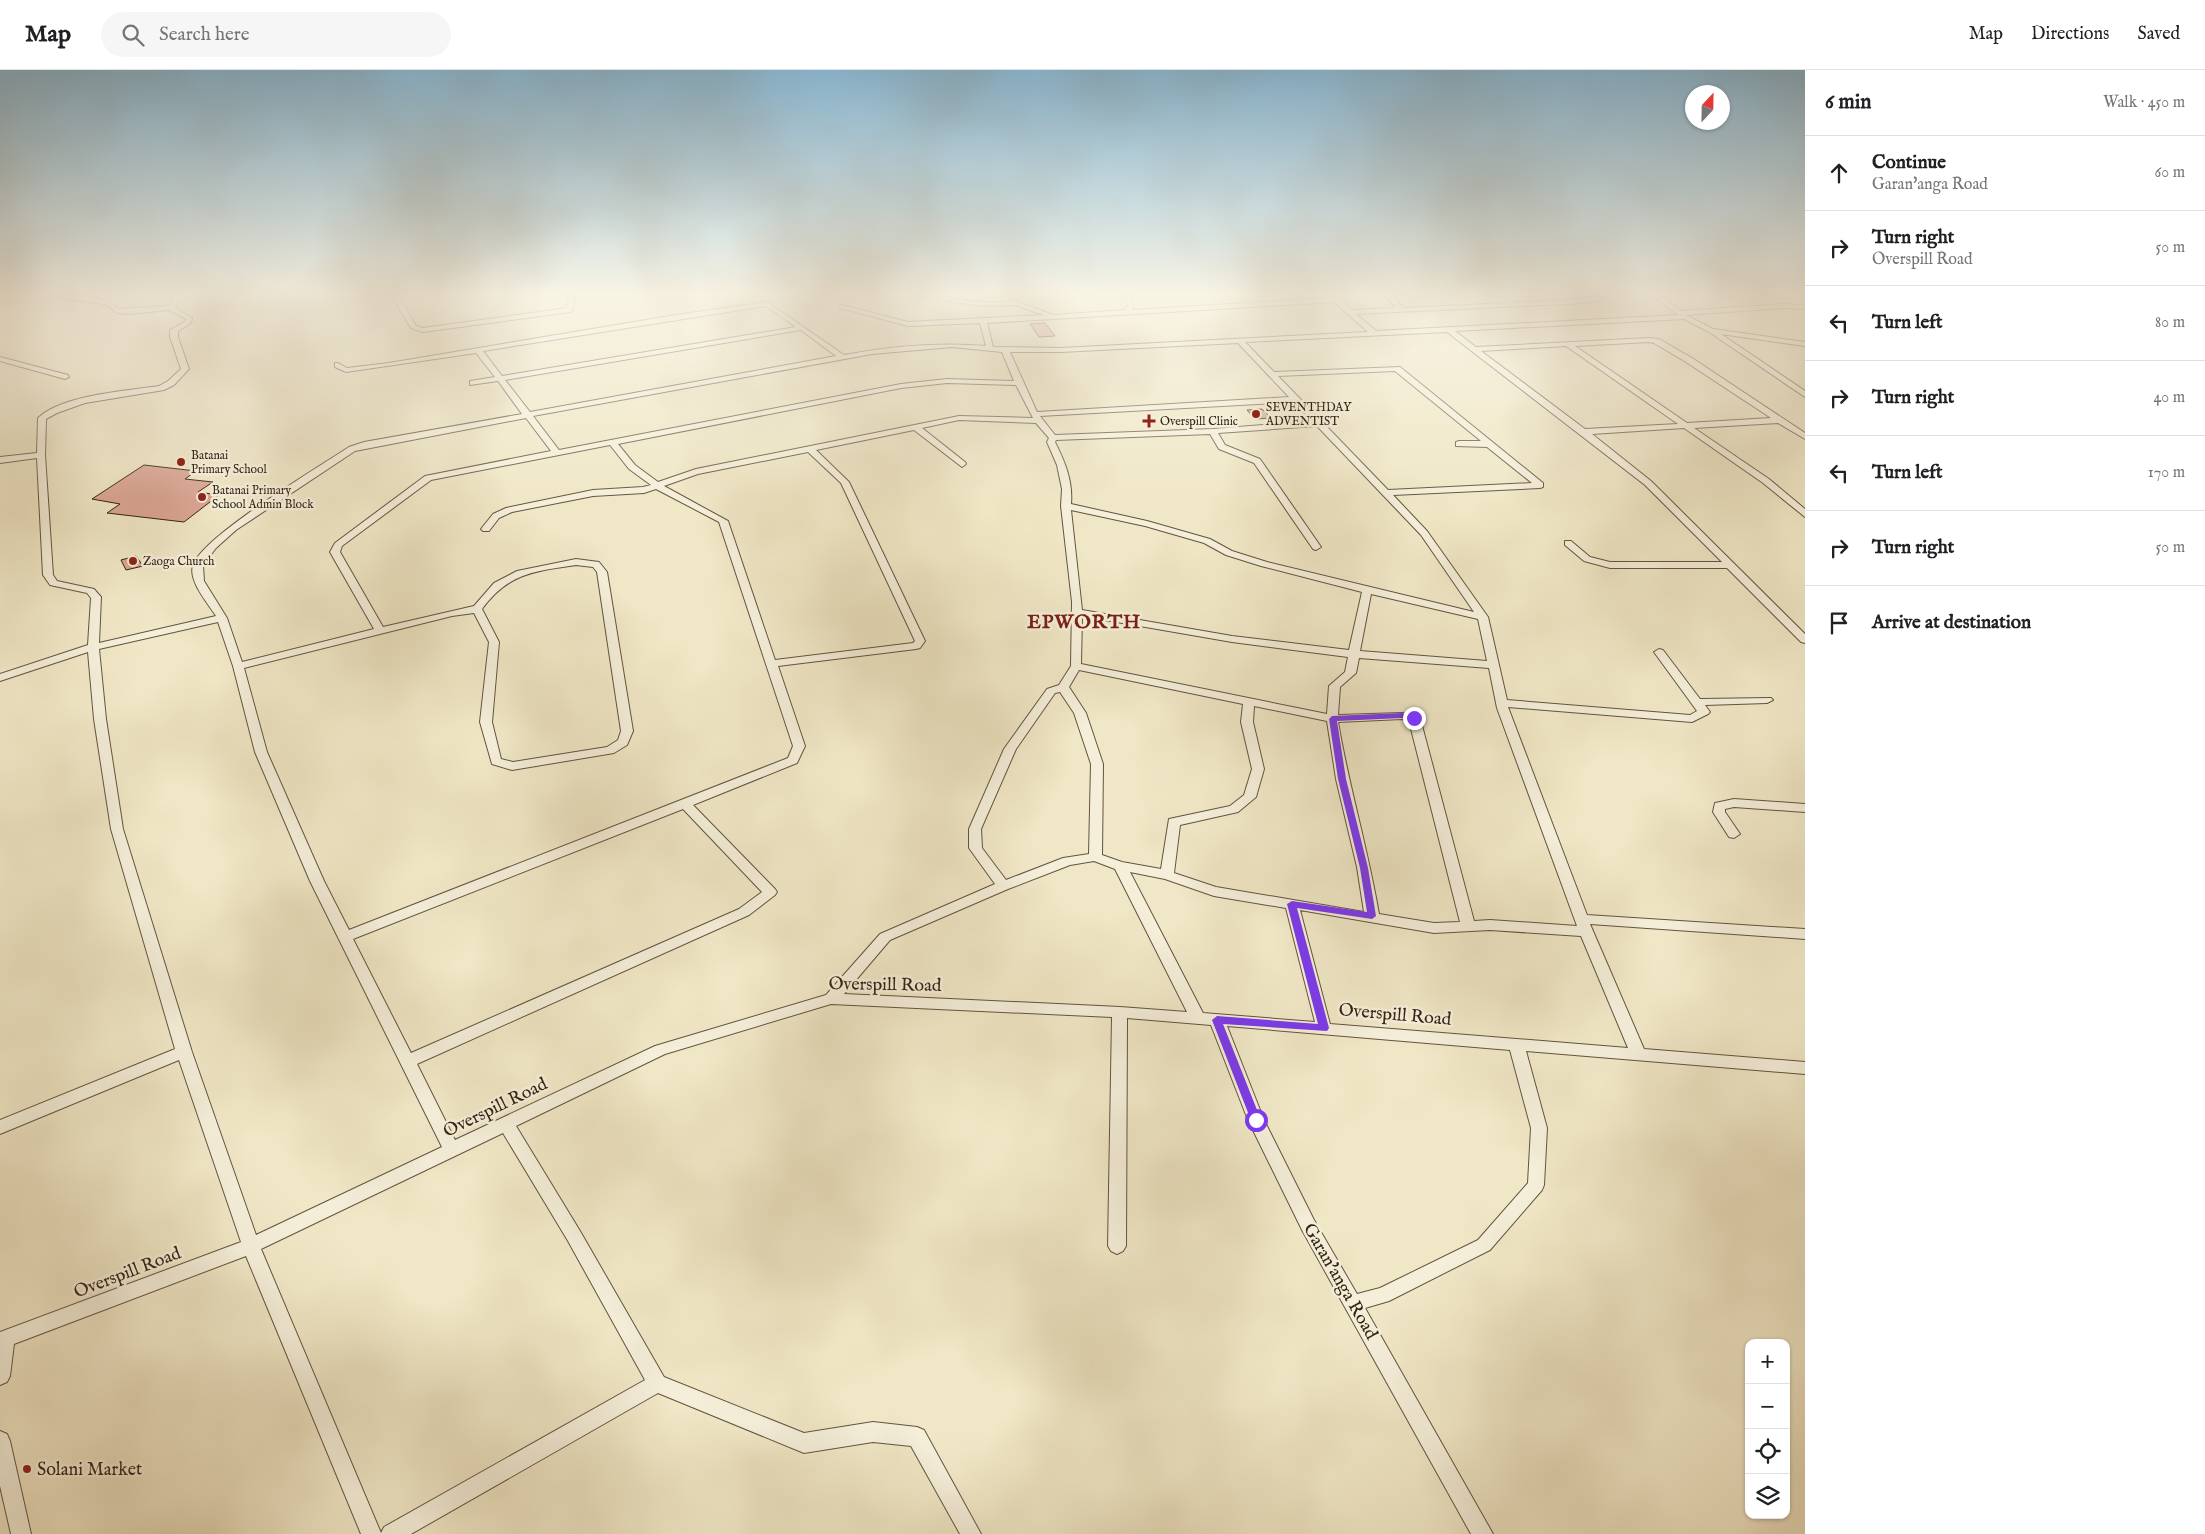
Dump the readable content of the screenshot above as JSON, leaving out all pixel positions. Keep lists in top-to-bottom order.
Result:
{
  "streets": {
    "street": ["Overspill Road", "Garan'anga Road"]
  },
  "crossings": [
    ["Overspill Road", "Garan'anga Road"]
  ],
  "districts": ["EPWORTH"],
  "places": {
    "other": [
      "SEVENTHDAY ADVENTIST",
      "Batanai Primary School",
      "Batanai Primary School Admin Block",
      "Zaoga Church",
      "Solani Market"
    ],
    "health": ["Overspill Clinic"]
  },
  "north": "top",
  "page": {
    "header": "Map",
    "search": "Search here",
    "nav": ["Map", "Directions", "Saved"],
    "heading": ["6 min", "Walk · 450 m"],
    "list": [
      ["Continue", "Garan'anga Road", "60 m"],
      ["Turn right", "Overspill Road", "50 m"],
      ["Turn left", "80 m"],
      ["Turn right", "40 m"],
      ["Turn left", "170 m"],
      ["Turn right", "50 m"],
      "Arrive at destination"
    ],
    "map_buttons": ["+", "−"]
  }
}
